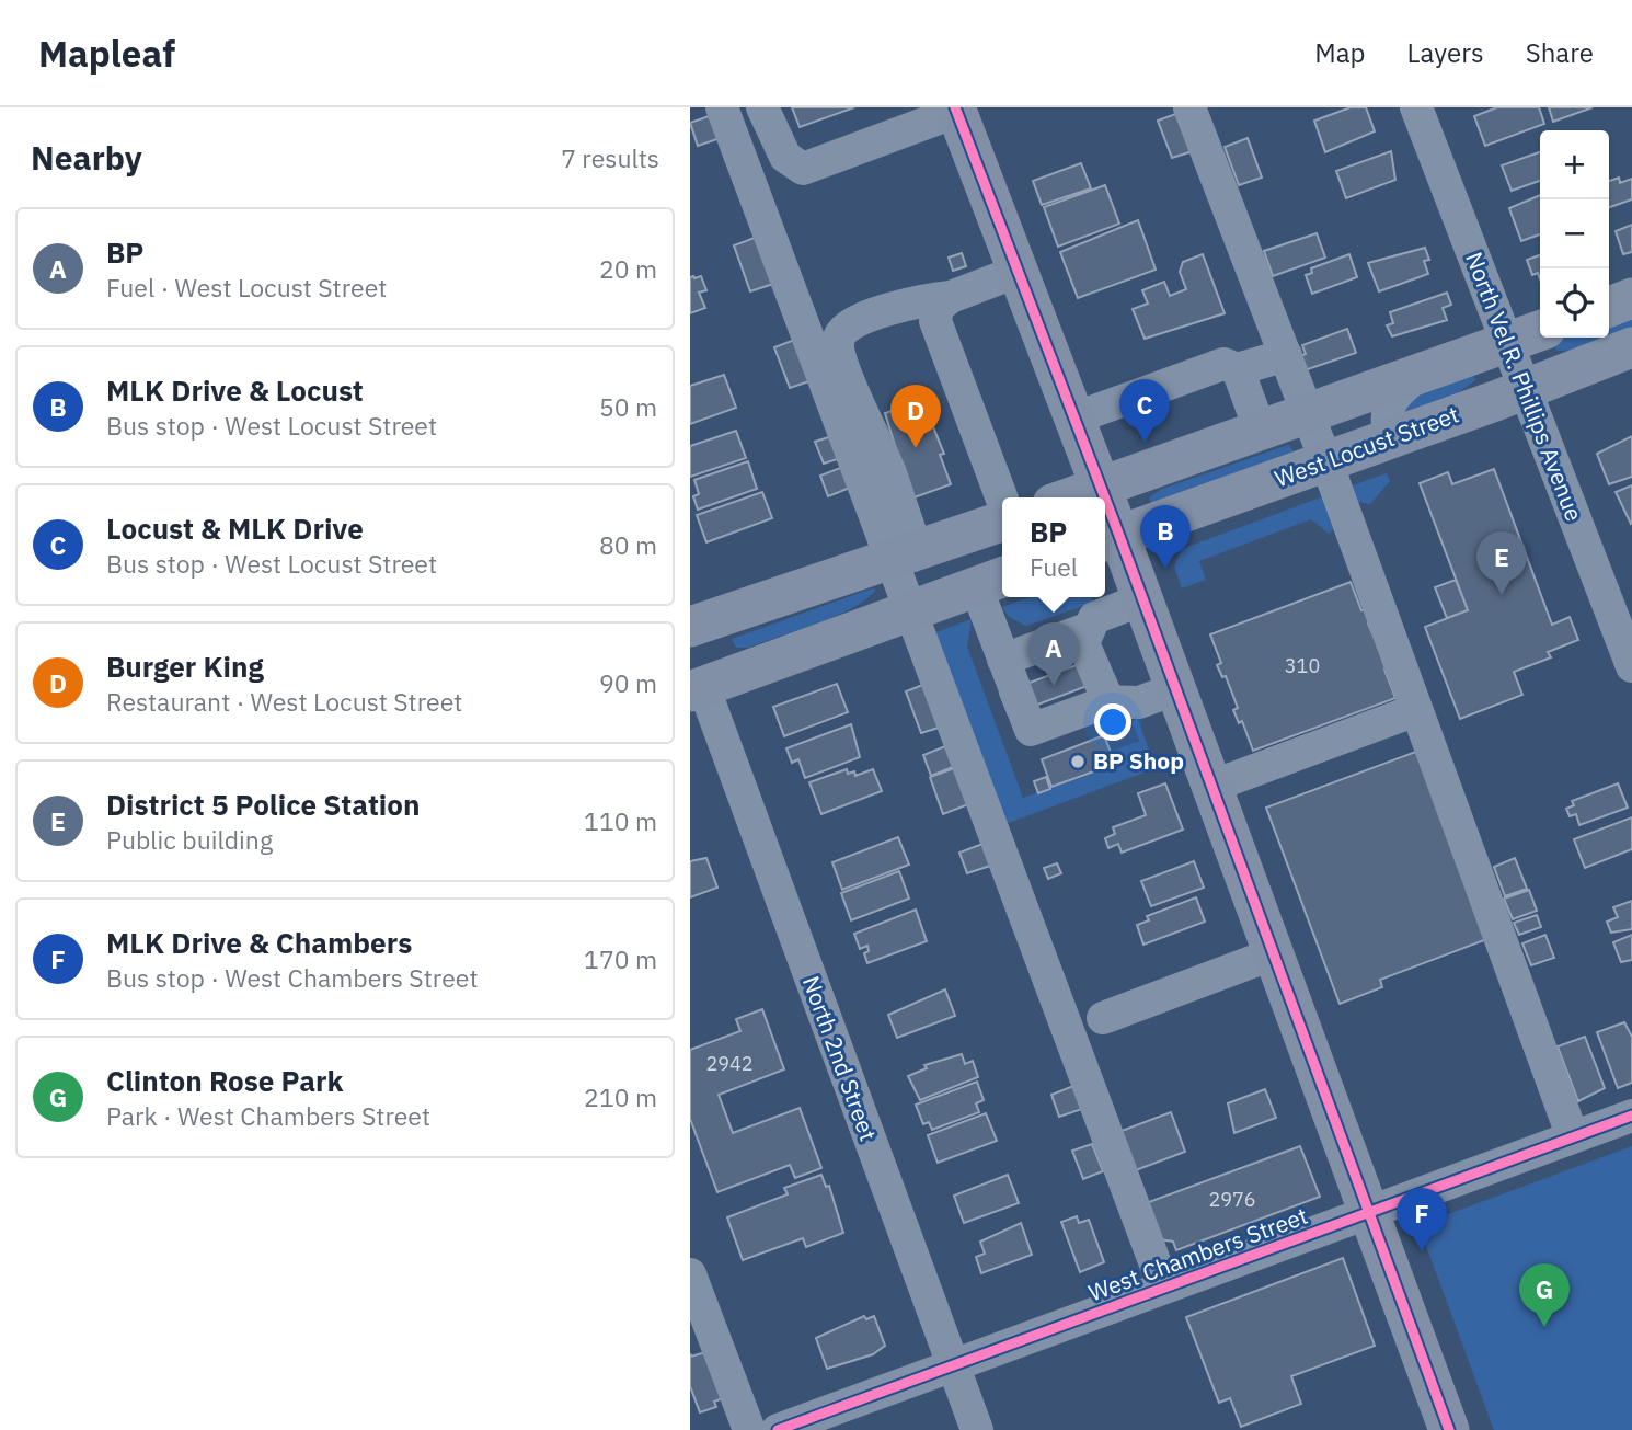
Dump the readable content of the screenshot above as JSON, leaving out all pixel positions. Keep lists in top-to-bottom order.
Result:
{
  "streets": {
    "main road": ["West Locust Street"],
    "street": ["North Vel R. Phillips Avenue", "North 2nd Street", "West Chambers Street"]
  },
  "crossings": [
    ["North Vel R. Phillips Avenue", "West Locust Street"],
    ["North 2nd Street", "West Chambers Street"]
  ],
  "places": ["BP Shop"],
  "house_numbers": ["310", "2942", "2976"],
  "page": {
    "header": "Mapleaf",
    "nav": ["Map", "Layers", "Share"],
    "heading": ["Nearby", "7 results"],
    "map_buttons": ["+", "−"],
    "list": [
      {
        "mark": "A",
        "name": "BP",
        "note": "Fuel · West Locust Street",
        "value": "20 m"
      },
      {
        "mark": "B",
        "name": "MLK Drive & Locust",
        "note": "Bus stop · West Locust Street",
        "value": "50 m"
      },
      {
        "mark": "C",
        "name": "Locust & MLK Drive",
        "note": "Bus stop · West Locust Street",
        "value": "80 m"
      },
      {
        "mark": "D",
        "name": "Burger King",
        "note": "Restaurant · West Locust Street",
        "value": "90 m"
      },
      {
        "mark": "E",
        "name": "District 5 Police Station",
        "note": "Public building",
        "value": "110 m"
      },
      {
        "mark": "F",
        "name": "MLK Drive & Chambers",
        "note": "Bus stop · West Chambers Street",
        "value": "170 m"
      },
      {
        "mark": "G",
        "name": "Clinton Rose Park",
        "note": "Park · West Chambers Street",
        "value": "210 m"
      }
    ],
    "pins": [
      "C",
      "D",
      "B",
      "E",
      "A",
      "F",
      "G"
    ],
    "popup": ["BP", "Fuel"]
  }
}
